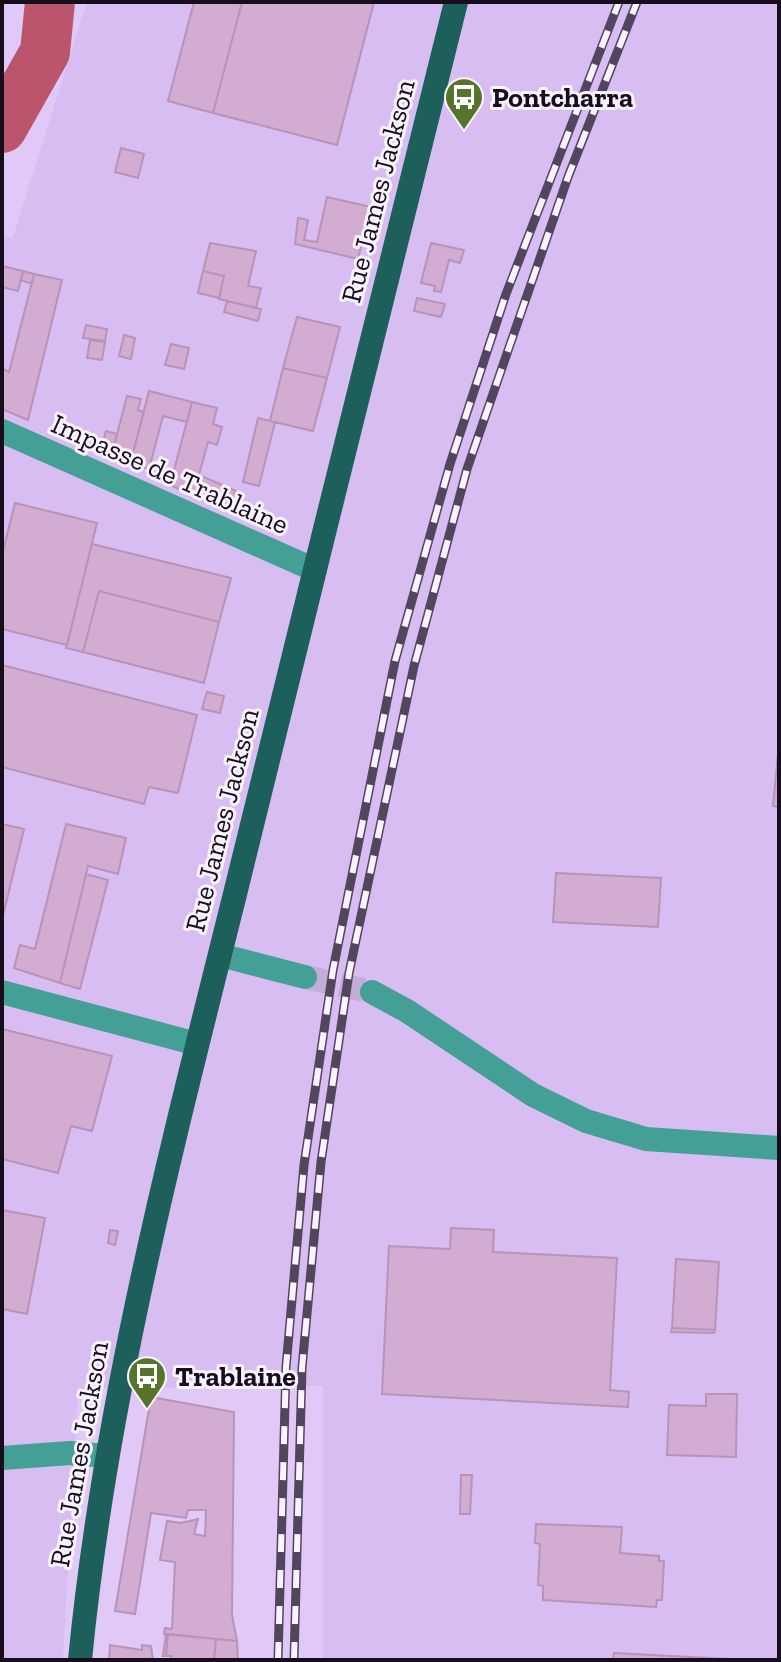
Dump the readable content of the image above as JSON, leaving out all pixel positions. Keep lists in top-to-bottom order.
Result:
{
  "streets": {
    "main road": ["Rue James Jackson"],
    "street": ["Impasse de Trablaine"]
  },
  "crossings": [
    ["Rue James Jackson", "Impasse de Trablaine"]
  ],
  "places": {
    "bus stop": ["Pontcharra", "Trablaine"]
  }
}
